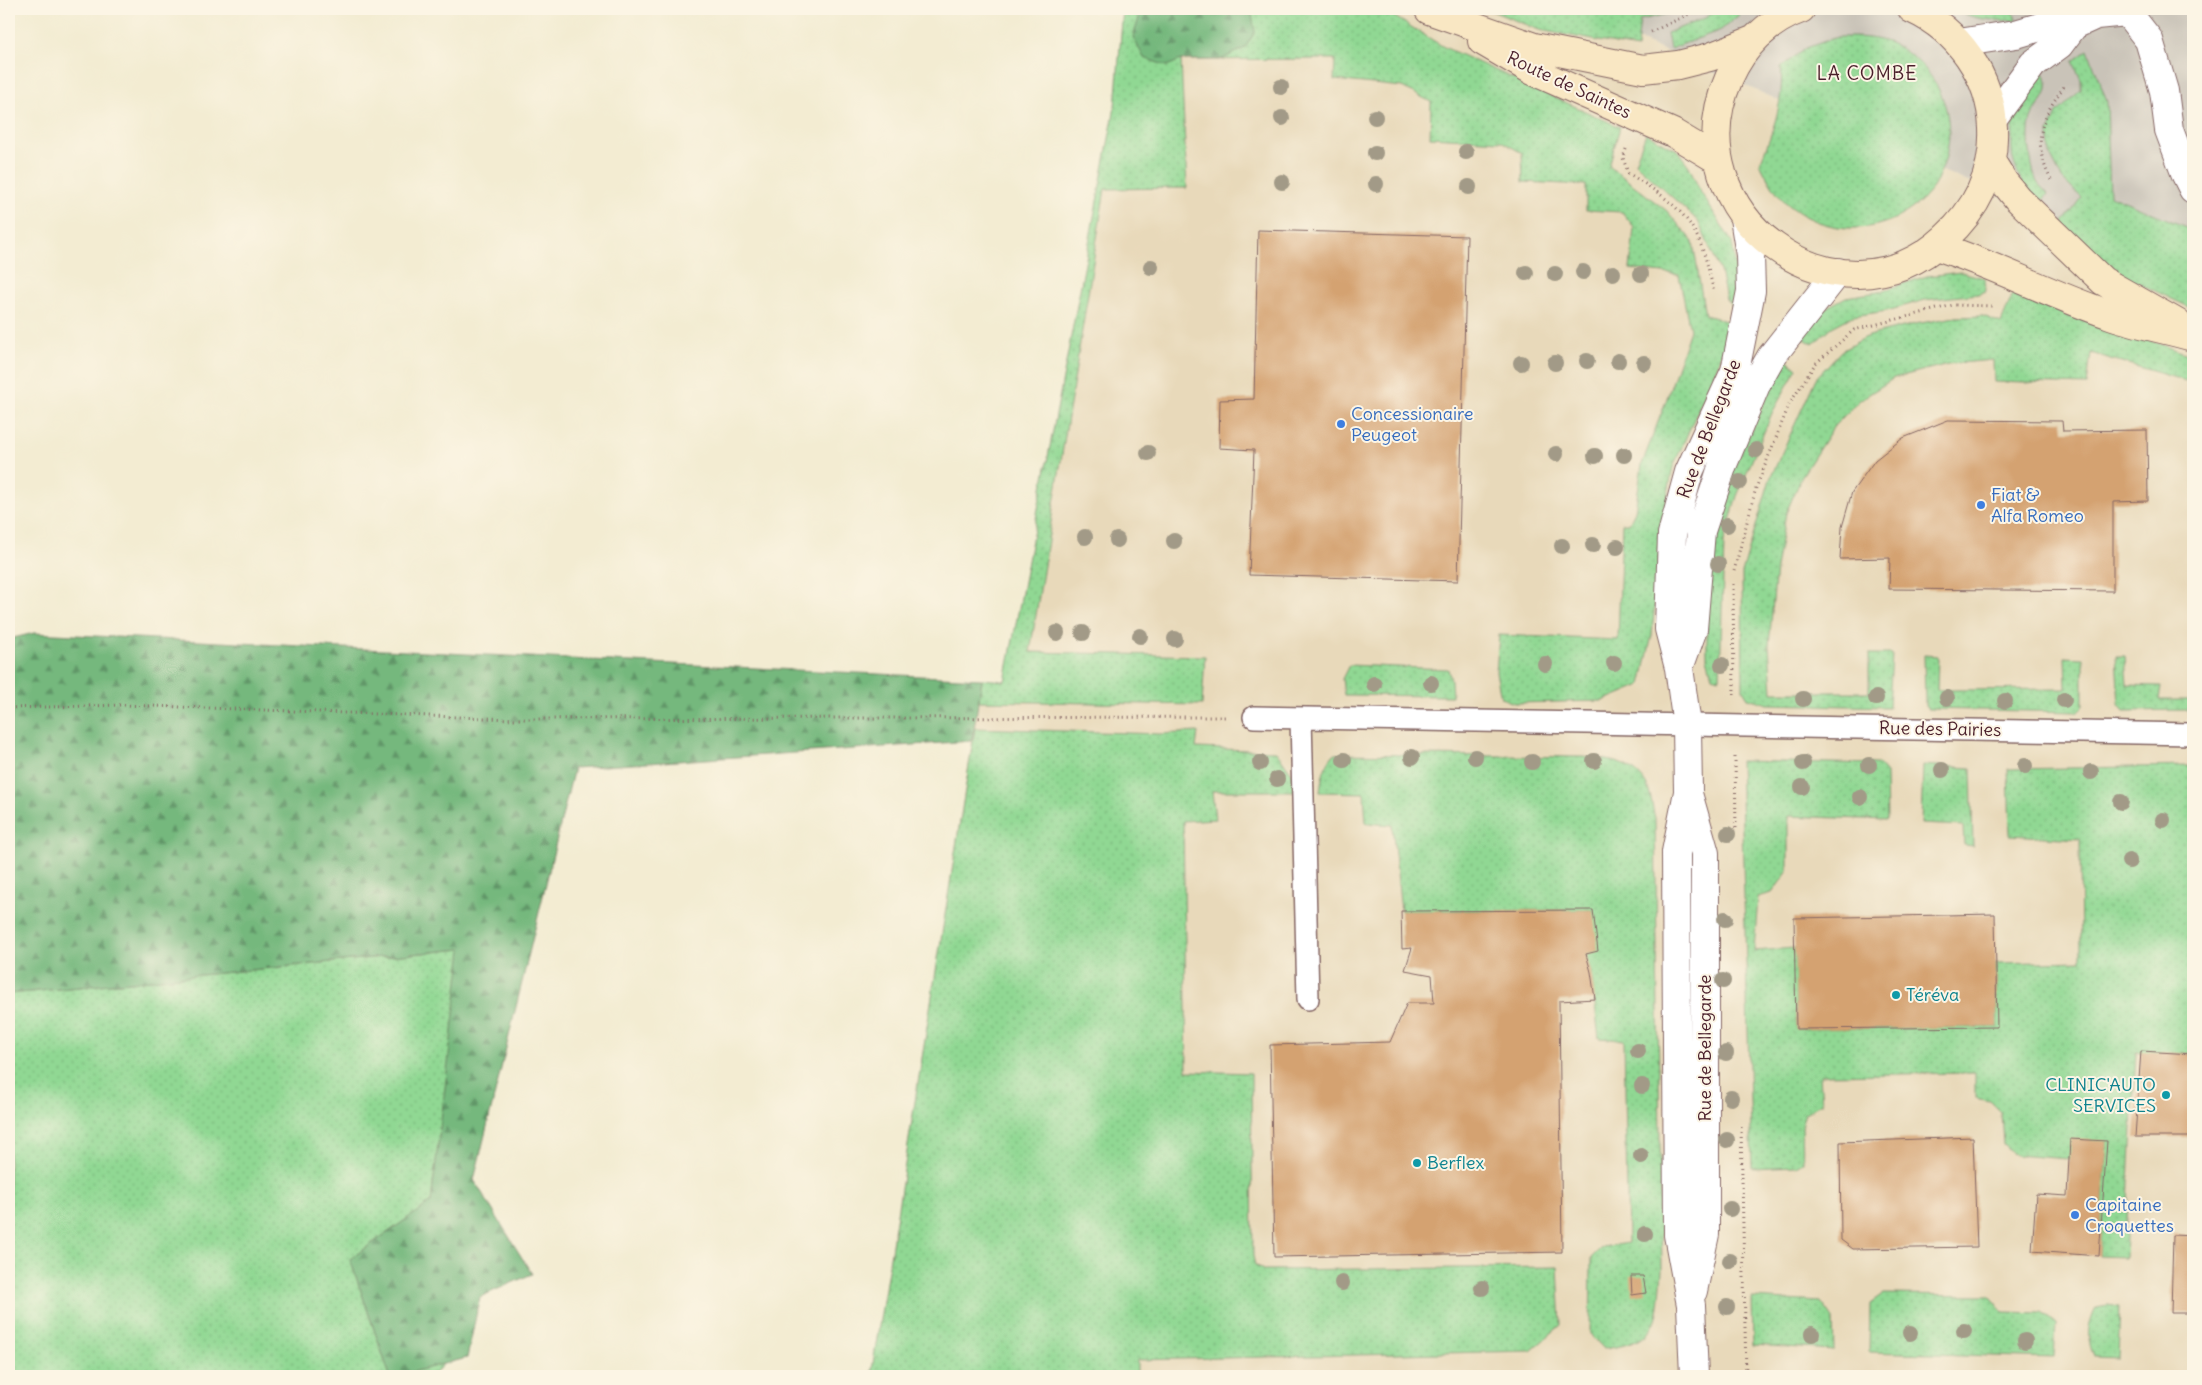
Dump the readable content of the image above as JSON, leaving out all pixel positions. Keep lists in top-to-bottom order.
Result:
{
  "streets": {
    "street": ["Route de Saintes", "Rue de Bellegarde"],
    "lane": ["Rue des Pairies"]
  },
  "crossings": [
    ["Rue de Bellegarde", "Rue des Pairies"]
  ],
  "districts": ["LA COMBE"],
  "places": [
    "Concessionaire Peugeot",
    "Fiat & Alfa Romeo",
    "Téréva",
    "CLINIC'AUTO SERVICES",
    "Berflex",
    "Capitaine Croquettes"
  ]
}
